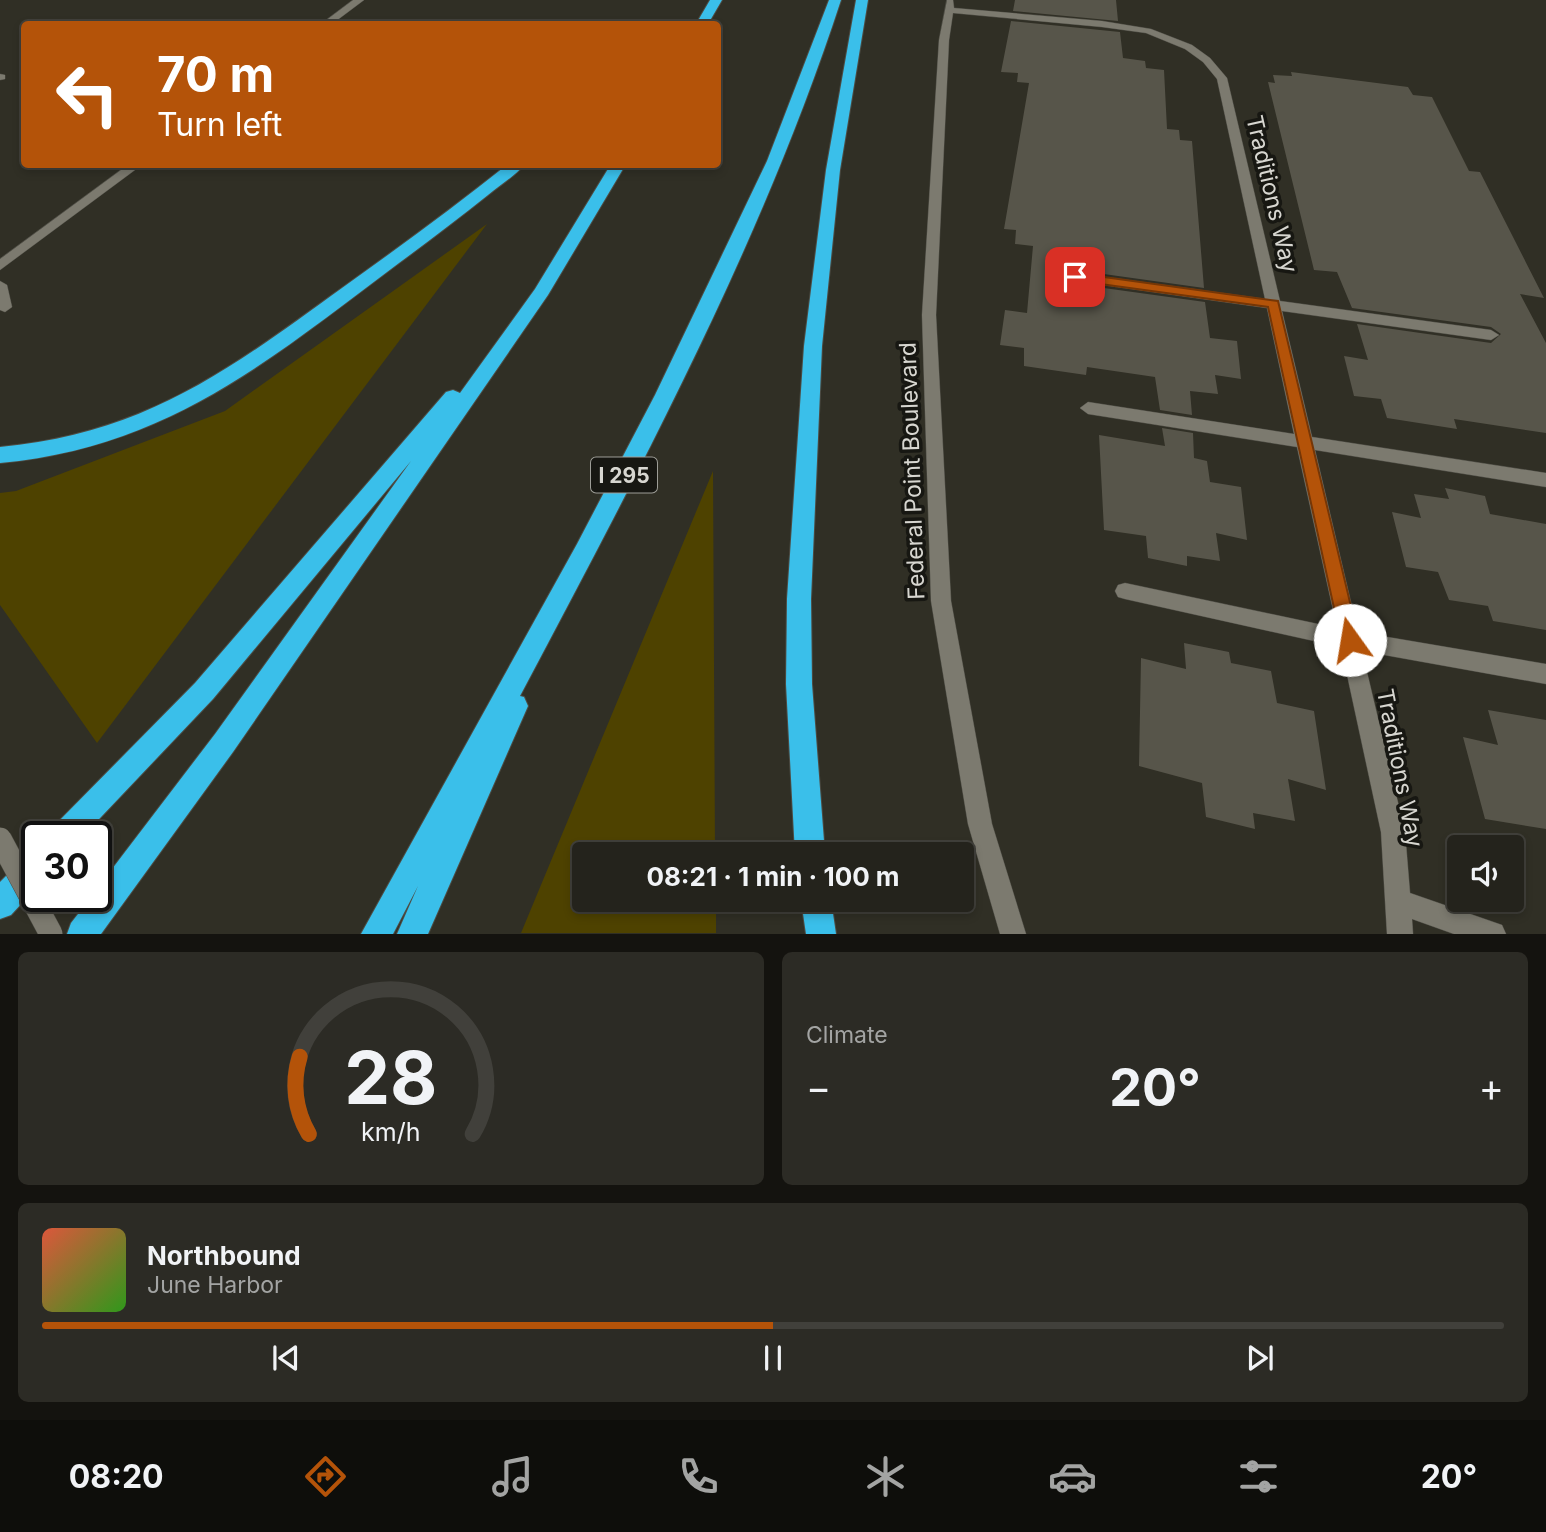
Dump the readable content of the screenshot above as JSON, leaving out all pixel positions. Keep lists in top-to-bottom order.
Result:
{
  "streets": {
    "highway": ["I 295"],
    "street": ["Traditions Way", "Federal Point Boulevard"]
  },
  "crossings": [
    ["Traditions Way", "Federal Point Boulevard"]
  ],
  "page": {
    "turn": ["70 m", "Turn left"],
    "limit": "30",
    "trip": "08:21 · 1 min · 100 m",
    "tile": "Climate",
    "heat": ["−", "20°", "+"],
    "song": ["Northbound", "June Harbor"],
    "tabs": ["08:20", "20°"],
    "gauge": ["28", "km/h"]
  }
}
